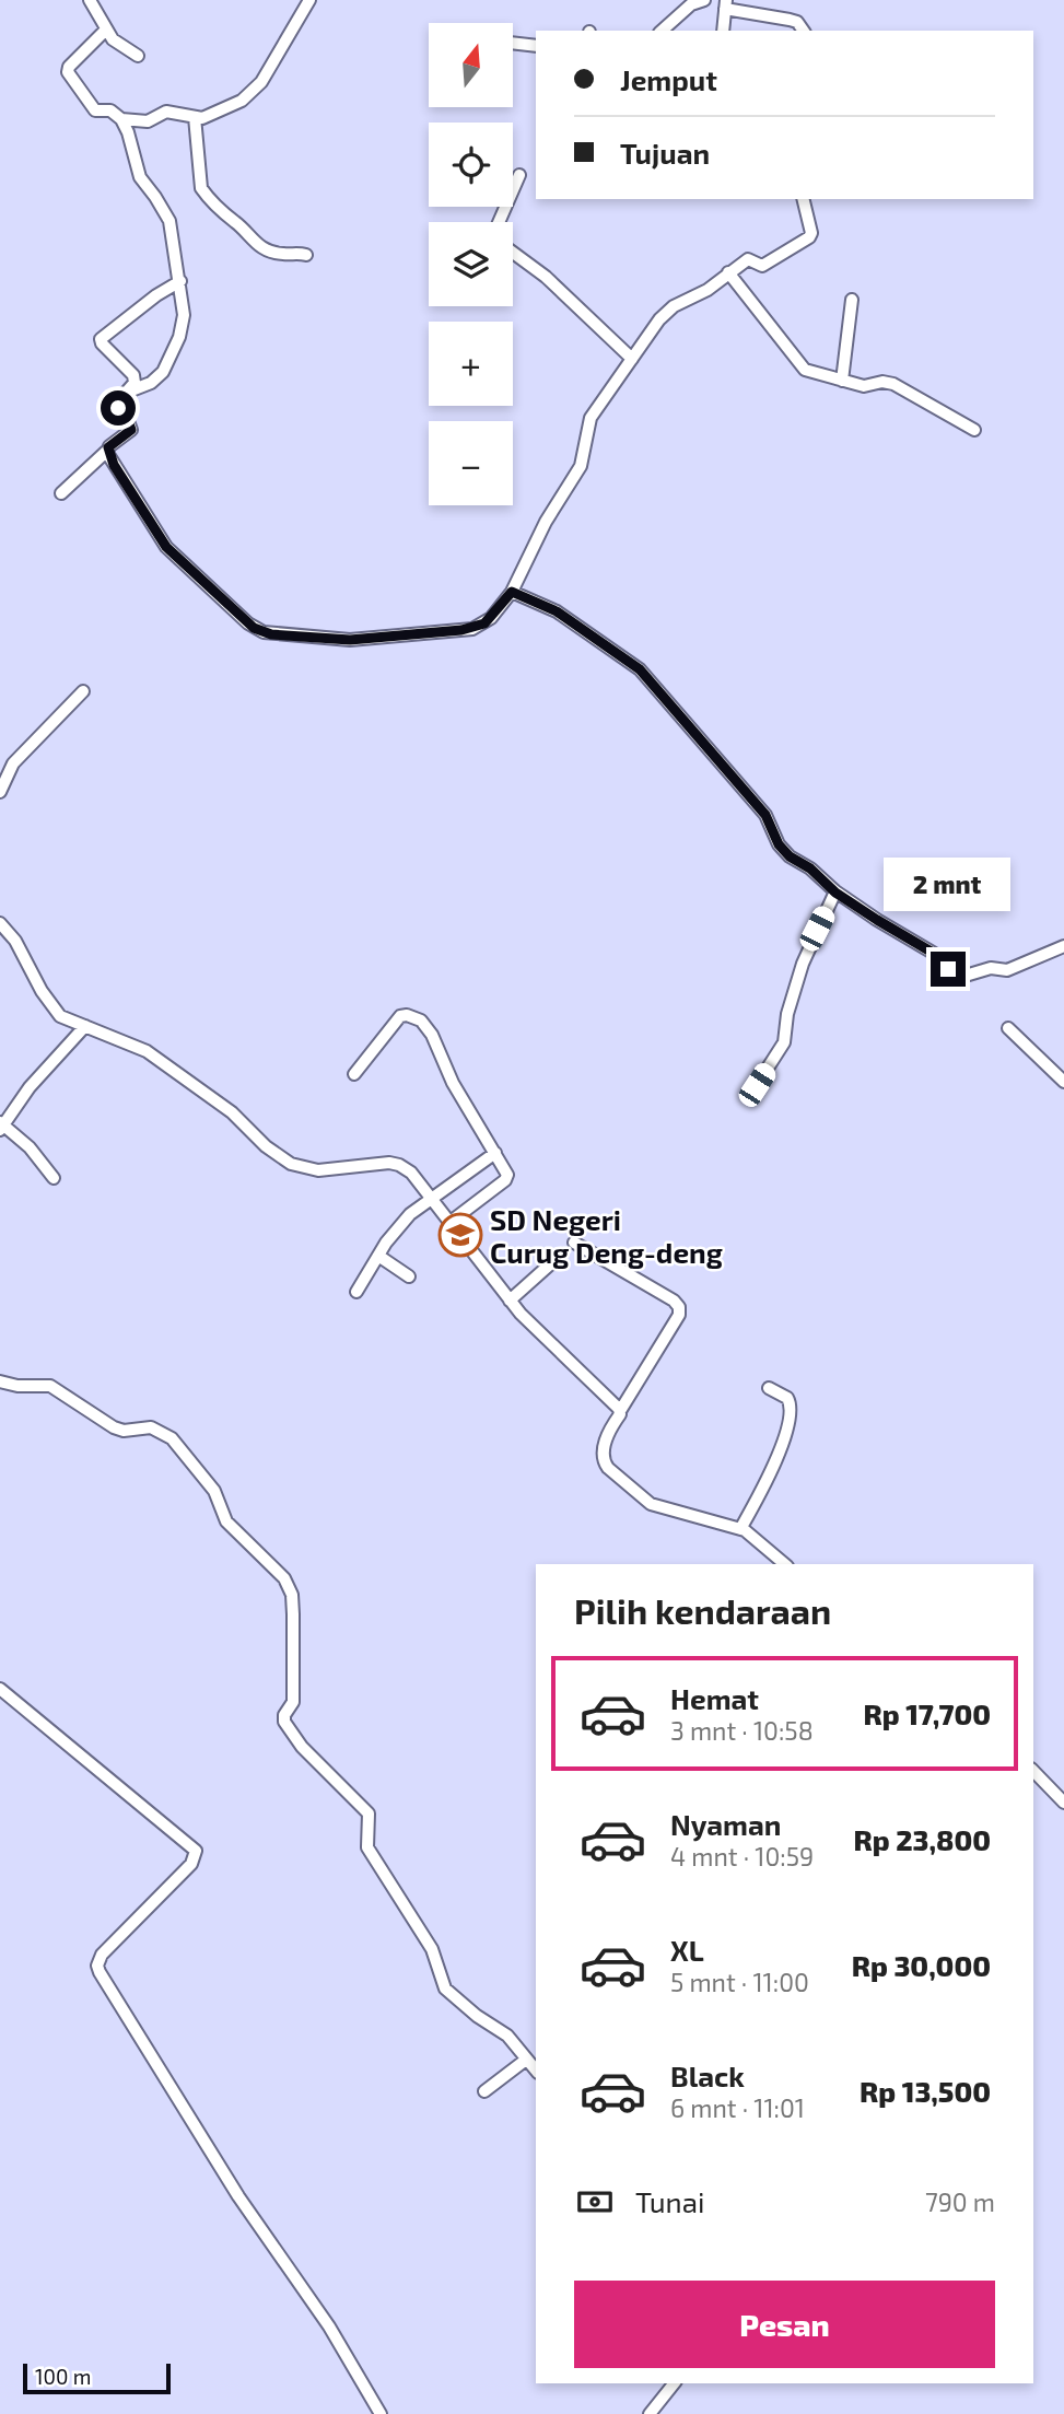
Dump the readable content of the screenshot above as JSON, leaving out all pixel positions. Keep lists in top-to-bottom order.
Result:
{
  "places": {
    "school or university": ["SD Negeri Curug Deng-deng"]
  },
  "scale_bar": "100 m",
  "north": "top",
  "page": {
    "map_buttons": ["+", "−"],
    "banner": ["Jemput", "Tujuan"],
    "bubble": "2 mnt",
    "heading": "Pilih kendaraan",
    "list": [
      {
        "name": "Hemat",
        "note": "3 mnt · 10:58",
        "value": "Rp 17,700"
      },
      {
        "name": "Nyaman",
        "note": "4 mnt · 10:59",
        "value": "Rp 23,800"
      },
      {
        "name": "XL",
        "note": "5 mnt · 11:00",
        "value": "Rp 30,000"
      },
      {
        "name": "Black",
        "note": "6 mnt · 11:01",
        "value": "Rp 13,500"
      }
    ],
    "pay": ["Tunai", "790 m"],
    "buttons": "Pesan",
    "scale": "100 m"
  }
}
